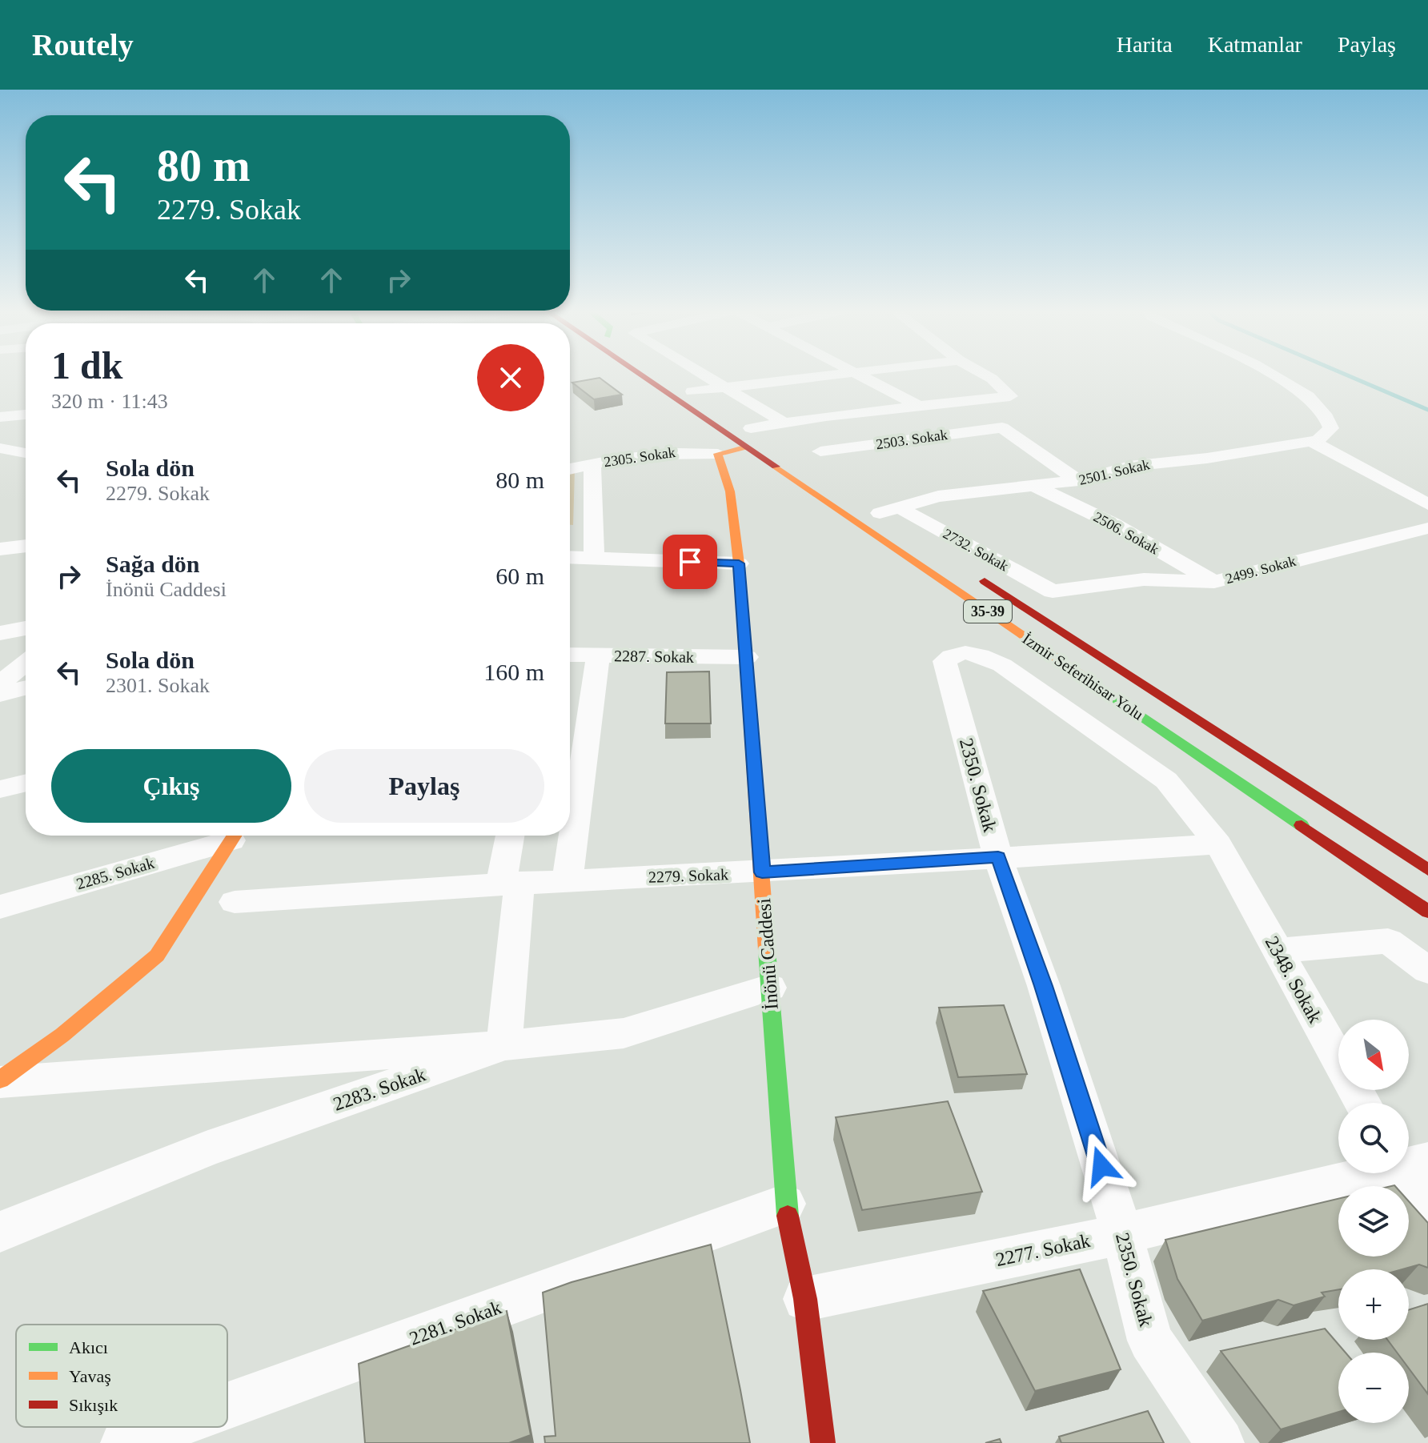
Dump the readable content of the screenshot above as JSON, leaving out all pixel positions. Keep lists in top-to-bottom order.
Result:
{
  "streets": {
    "main road": ["35-39", "İzmir Seferihisar Yolu", "İnönü Caddesi"],
    "street": [
      "2503. Sokak",
      "2305. Sokak",
      "2501. Sokak",
      "2506. Sokak",
      "2732. Sokak",
      "2499. Sokak",
      "2287. Sokak",
      "2350. Sokak",
      "2285. Sokak",
      "2279. Sokak",
      "2348. Sokak",
      "2283. Sokak",
      "2277. Sokak",
      "2281. Sokak"
    ]
  },
  "crossings": [
    ["2503. Sokak", "2501. Sokak"],
    ["2305. Sokak", "İnönü Caddesi"],
    ["2501. Sokak", "2506. Sokak"],
    ["2501. Sokak", "2732. Sokak"],
    ["2506. Sokak", "2499. Sokak"],
    ["2732. Sokak", "2499. Sokak"],
    ["2287. Sokak", "İnönü Caddesi"],
    ["2350. Sokak", "2279. Sokak"],
    ["2350. Sokak", "2348. Sokak"],
    ["2350. Sokak", "2277. Sokak"],
    ["2279. Sokak", "İnönü Caddesi"],
    ["2279. Sokak", "2348. Sokak"],
    ["İnönü Caddesi", "2283. Sokak"],
    ["İnönü Caddesi", "2277. Sokak"],
    ["İnönü Caddesi", "2281. Sokak"]
  ],
  "legend": ["Akıcı", "Yavaş", "Sıkışık"],
  "north": "bottom right",
  "page": {
    "header": "Routely",
    "nav": ["Harita", "Katmanlar", "Paylaş"],
    "turn": ["80 m", "2279. Sokak"],
    "heading": ["1 dk", "320 m · 11:43"],
    "list": [
      {
        "name": "Sola dön",
        "note": "2279. Sokak",
        "value": "80 m"
      },
      {
        "name": "Sağa dön",
        "note": "İnönü Caddesi",
        "value": "60 m"
      },
      {
        "name": "Sola dön",
        "note": "2301. Sokak",
        "value": "160 m"
      }
    ],
    "buttons": ["Çıkış", "Paylaş"],
    "map_buttons": ["+", "−"]
  }
}
